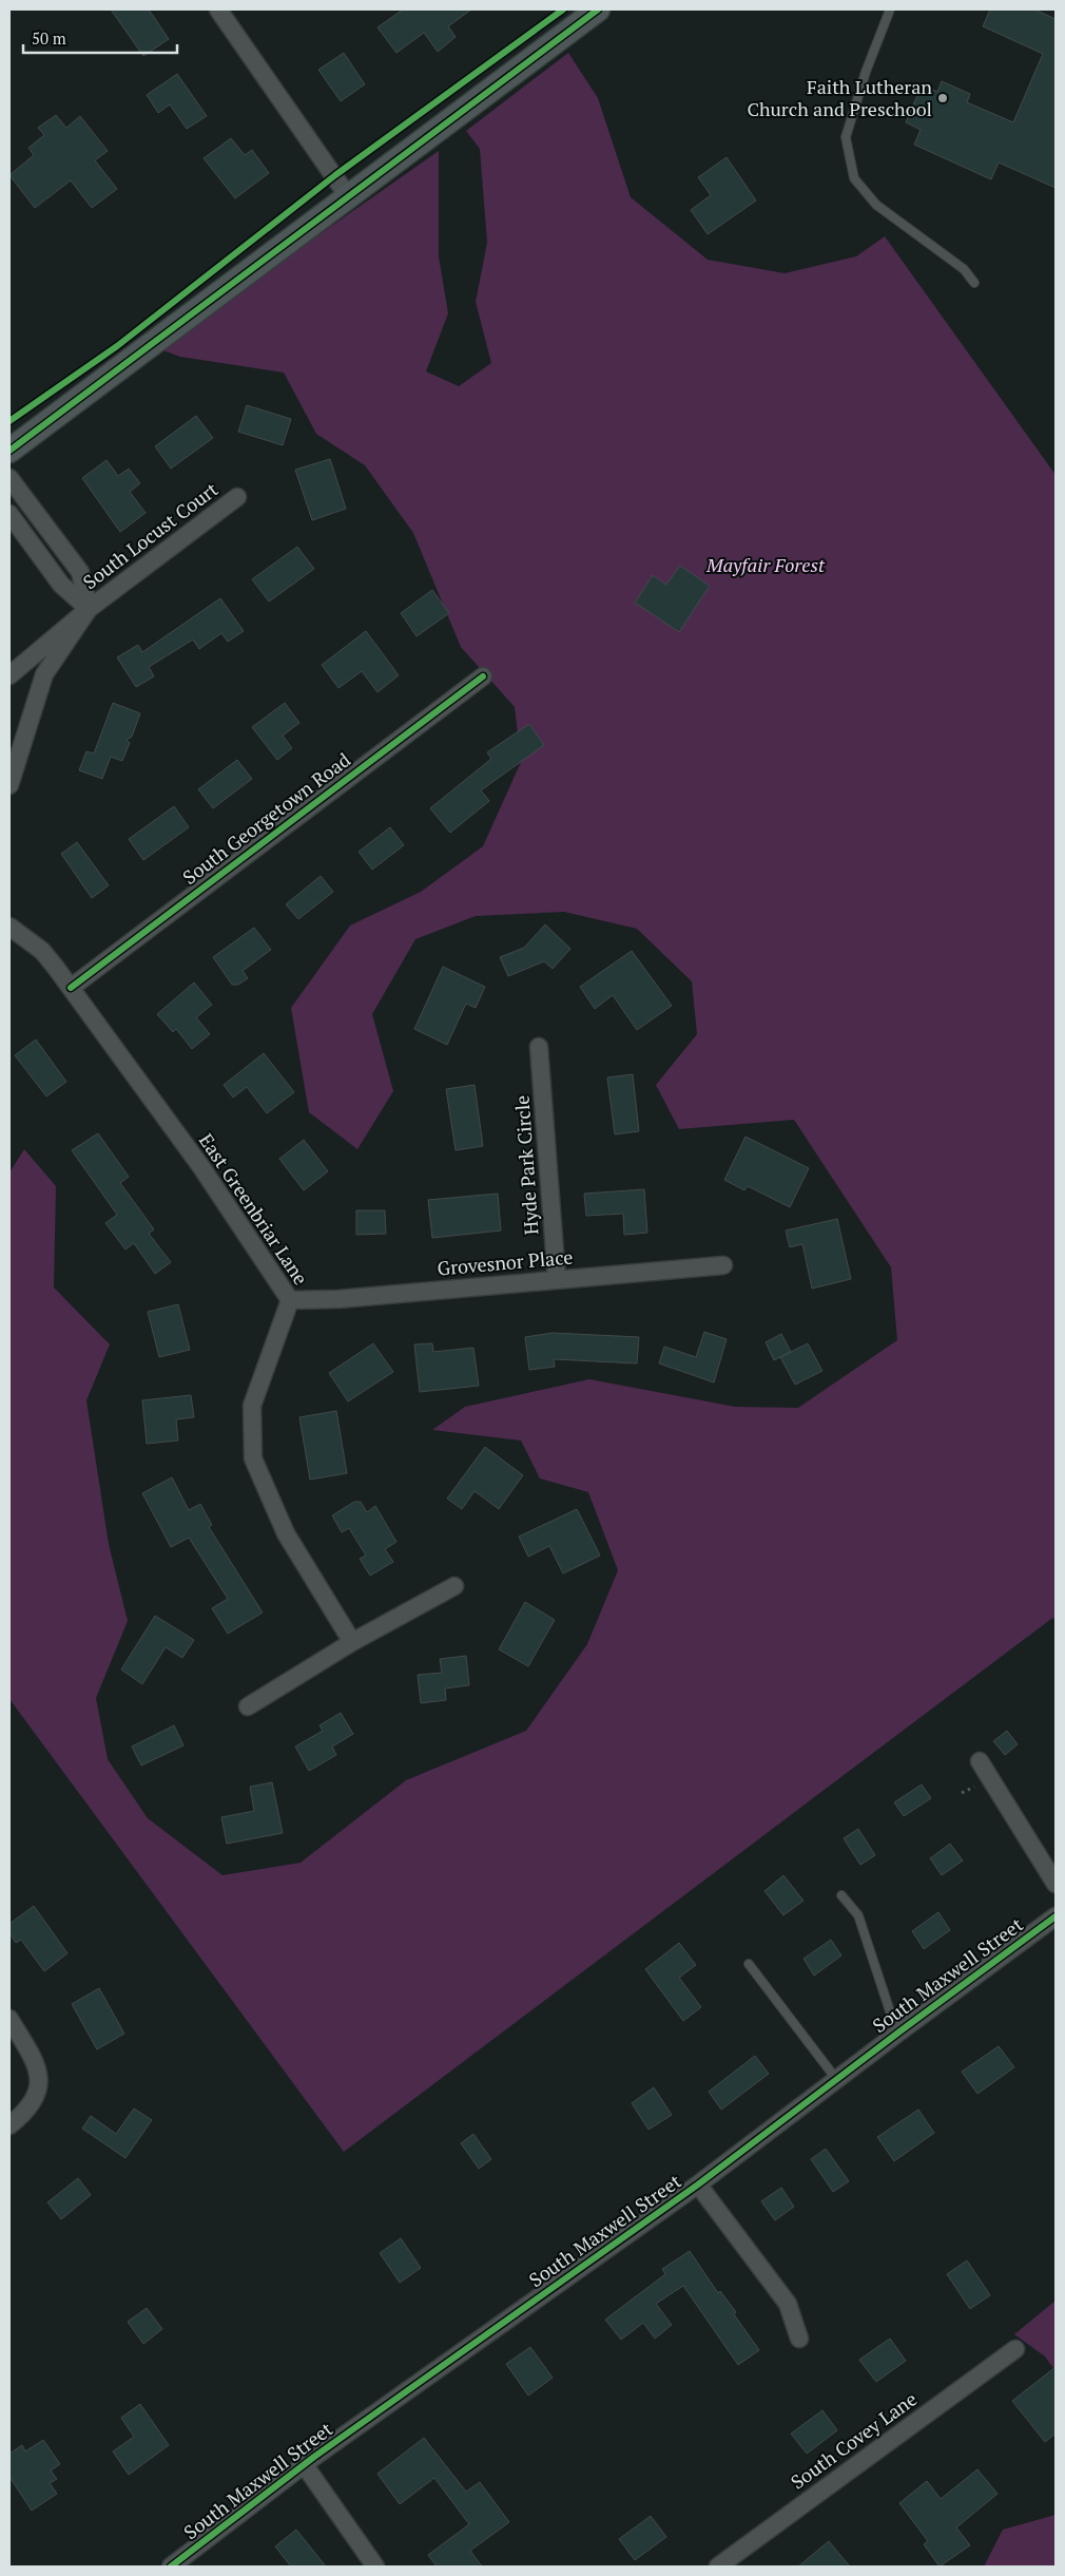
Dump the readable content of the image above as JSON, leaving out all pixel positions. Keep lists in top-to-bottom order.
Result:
{
  "streets": {
    "street": [
      "South Locust Court",
      "South Georgetown Road",
      "Hyde Park Circle",
      "East Greenbriar Lane",
      "Grovesnor Place",
      "South Maxwell Street",
      "South Covey Lane"
    ]
  },
  "crossings": [
    ["South Georgetown Road", "East Greenbriar Lane"],
    ["Hyde Park Circle", "Grovesnor Place"],
    ["East Greenbriar Lane", "Grovesnor Place"]
  ],
  "parks": ["Mayfair Forest"],
  "places": ["Faith Lutheran Church and Preschool"],
  "scale_bar": "50 m"
}
